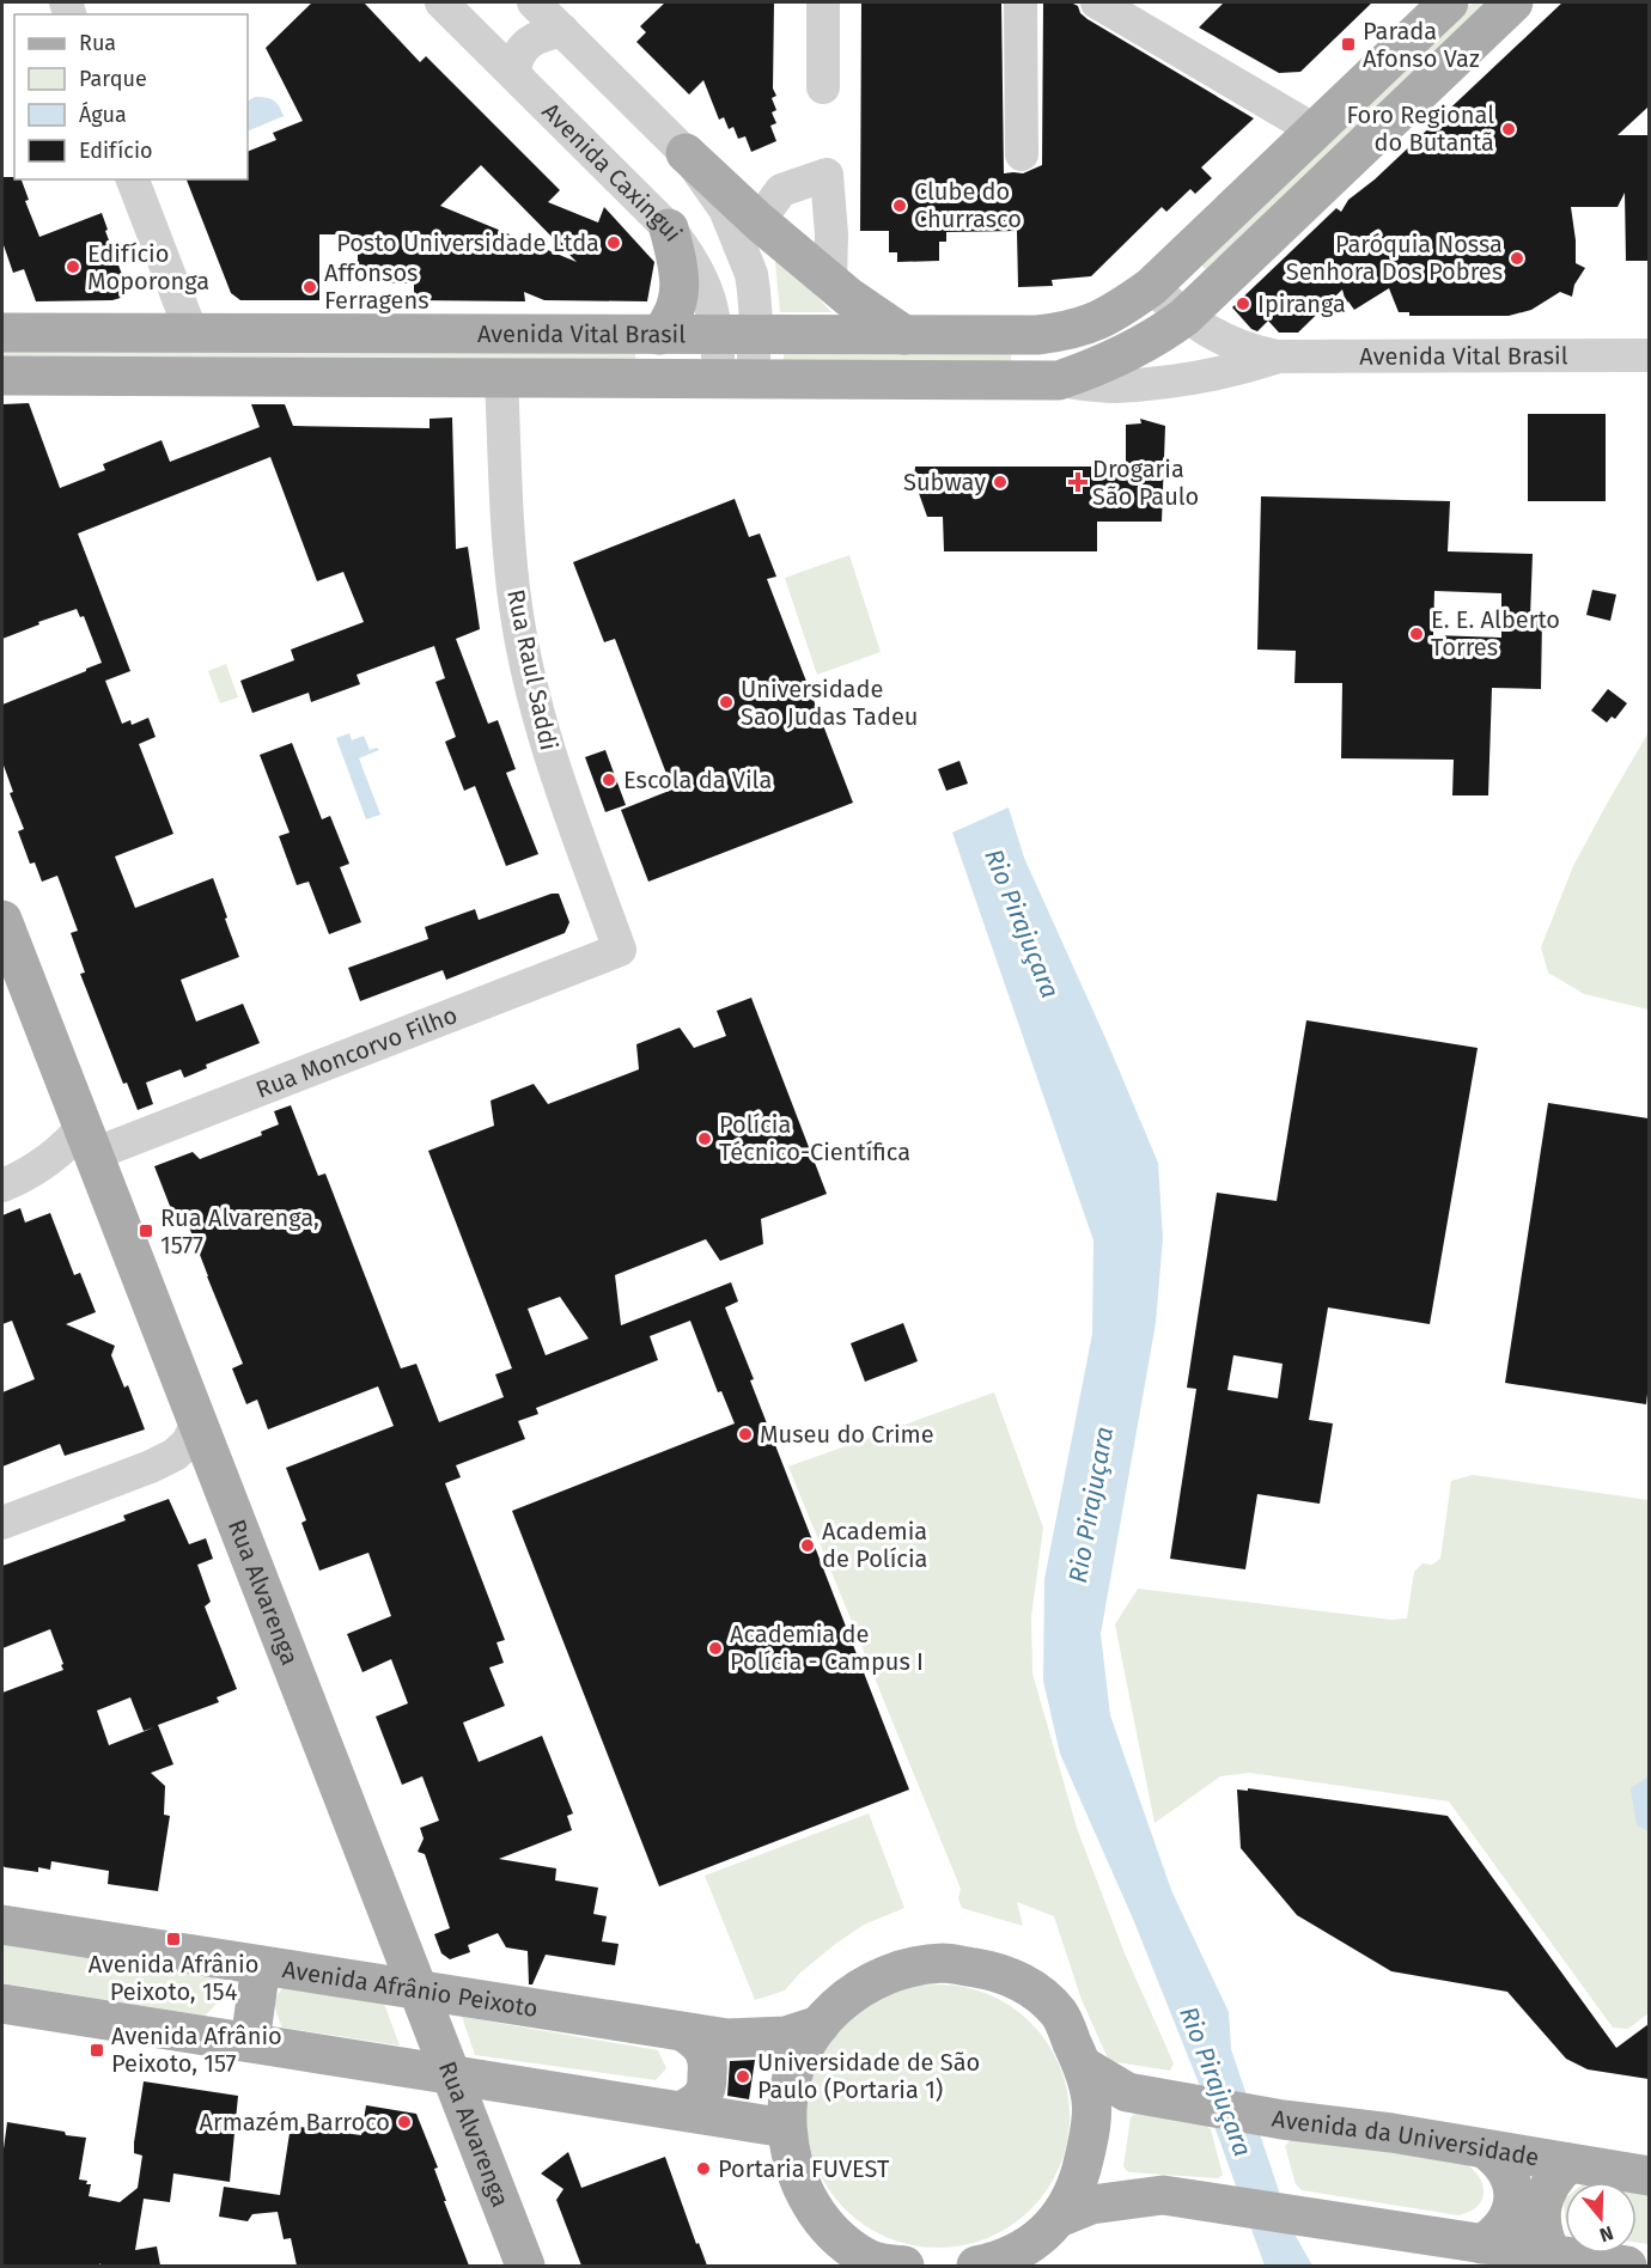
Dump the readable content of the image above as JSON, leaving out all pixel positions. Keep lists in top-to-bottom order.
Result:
{
  "streets": {
    "main road": [
      "Avenida Vital Brasil",
      "Rua Alvarenga",
      "Avenida Afrânio Peixoto",
      "Avenida da Universidade"
    ],
    "street": ["Avenida Caxingui", "Rua Raul Saddi", "Rua Moncorvo Filho"]
  },
  "crossings": [
    ["Avenida Caxingui", "Avenida Vital Brasil"],
    ["Avenida Vital Brasil", "Rua Raul Saddi"],
    ["Rua Raul Saddi", "Rua Moncorvo Filho"],
    ["Rua Moncorvo Filho", "Rua Alvarenga"],
    ["Rua Alvarenga", "Avenida Afrânio Peixoto"]
  ],
  "water": ["Rio Pirajuçara"],
  "places": {
    "transit": [
      "Parada Afonso Vaz",
      "Rua Alvarenga, 1577",
      "Avenida Afrânio Peixoto, 154",
      "Avenida Afrânio Peixoto, 157"
    ],
    "other": [
      "Foro Regional do Butantã",
      "Clube do Churrasco",
      "Posto Universidade Ltda",
      "Paróquia Nossa Senhora Dos Pobres",
      "Edifício Moporonga",
      "Affonsos Ferragens",
      "Ipiranga",
      "Subway",
      "E. E. Alberto Torres",
      "Universidade Sao Judas Tadeu",
      "Escola da Vila",
      "Polícia Técnico-Científica",
      "Museu do Crime",
      "Academia de Polícia",
      "Academia de Polícia - Campus I",
      "Universidade de São Paulo (Portaria 1)",
      "Armazém Barroco",
      "Portaria FUVEST"
    ],
    "health": ["Drogaria São Paulo"]
  },
  "legend": [
    "Rua",
    "Parque",
    "Água",
    "Edifício"
  ],
  "north": "bottom"
}
